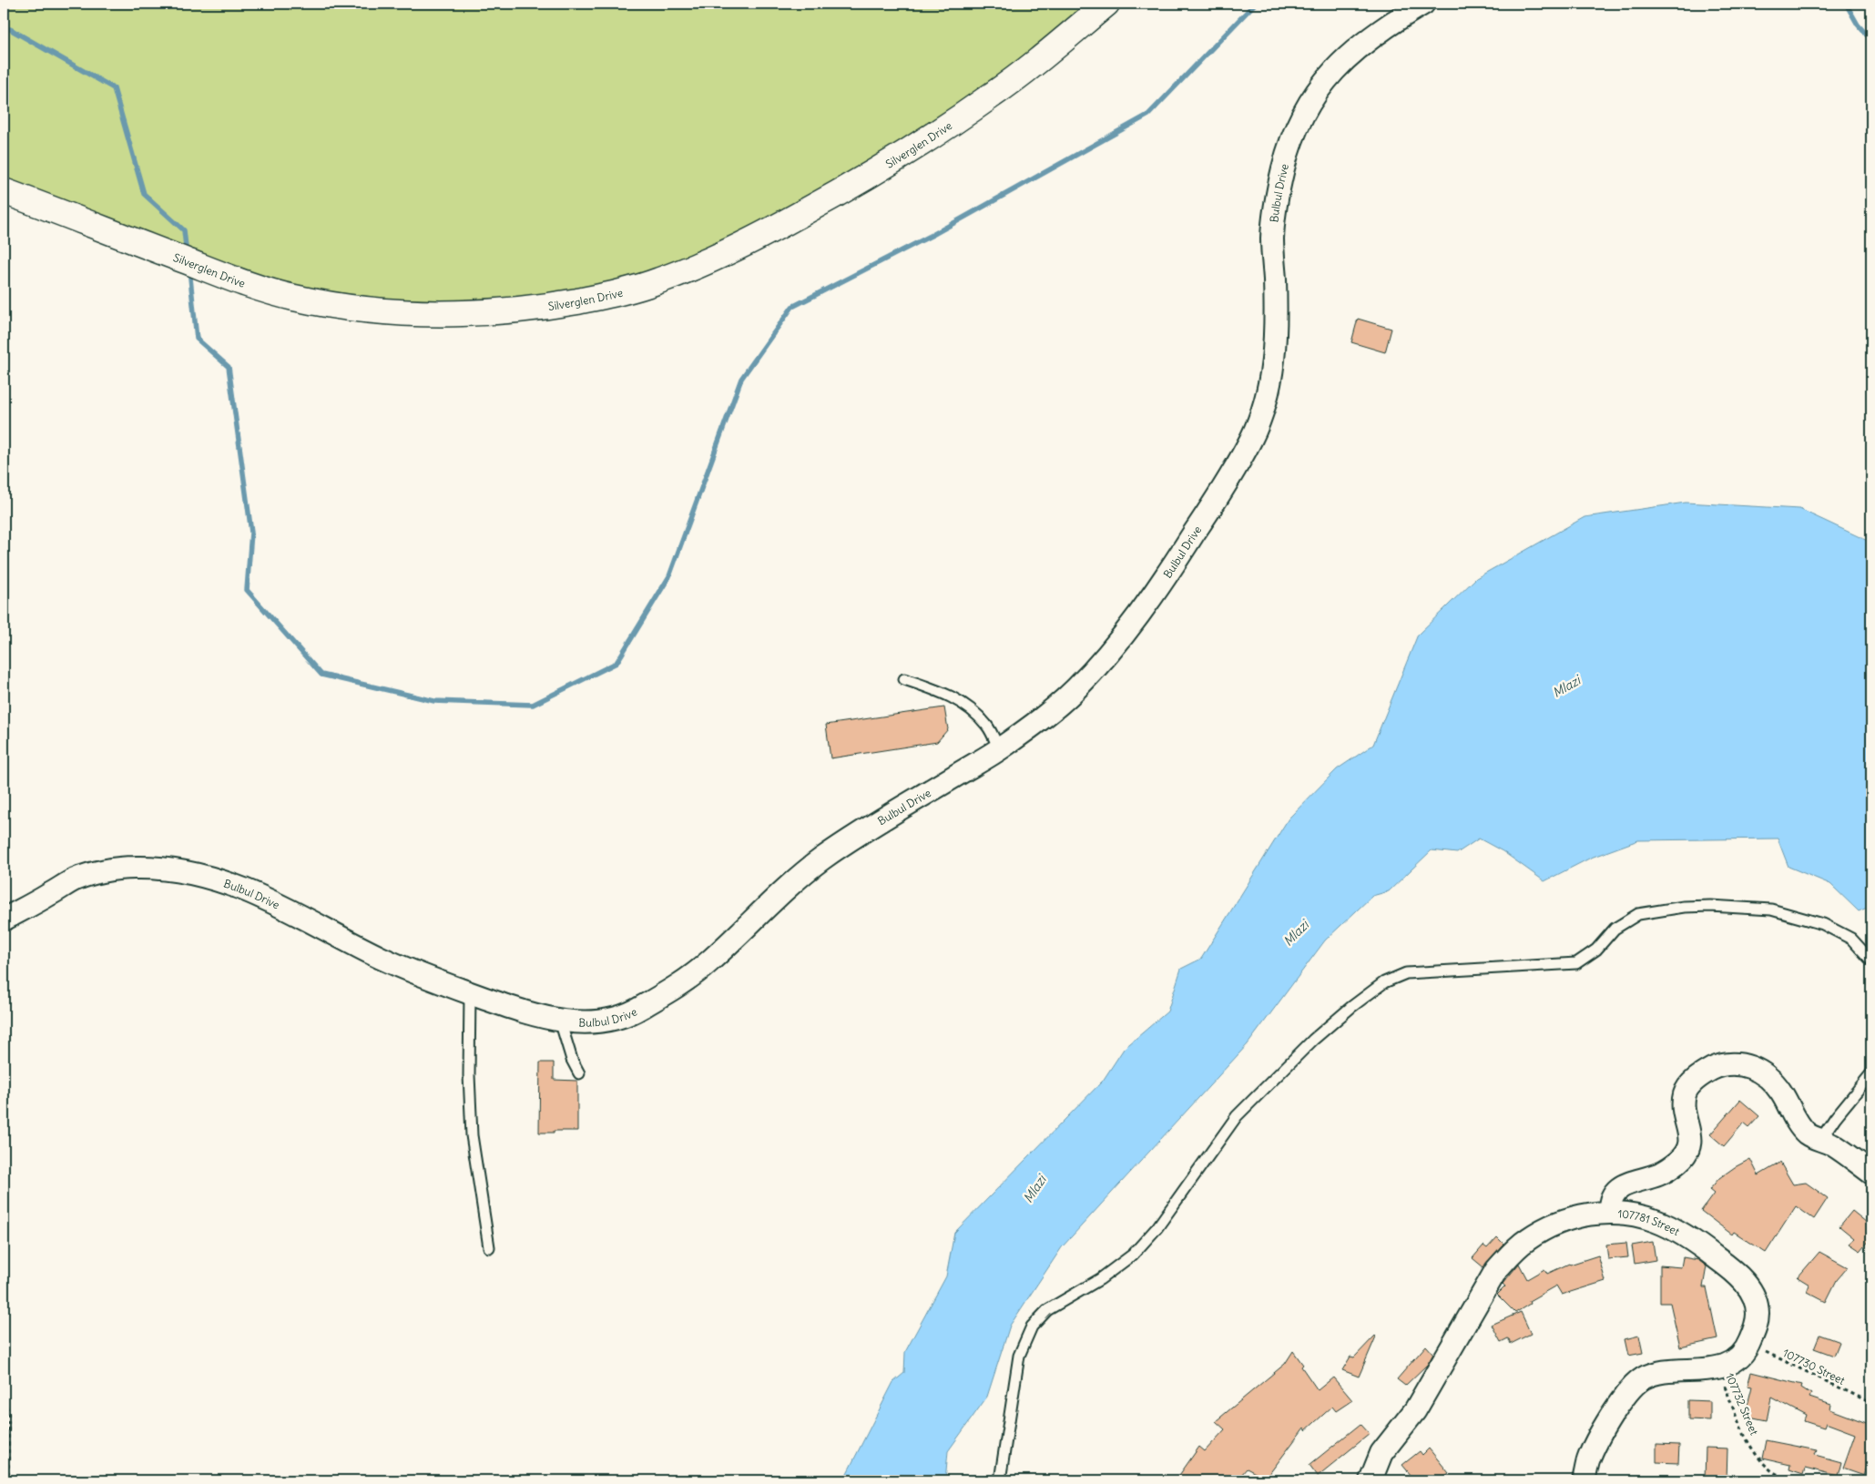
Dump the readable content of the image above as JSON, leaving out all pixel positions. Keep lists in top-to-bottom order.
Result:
{
  "streets": {
    "street": ["Silverglen Drive", "Bulbul Drive", "107781 Street"],
    "path": ["107730 Street", "107732 Street"]
  },
  "crossings": [
    ["107781 Street", "107730 Street"],
    ["107781 Street", "107732 Street"]
  ],
  "water": ["Mlazi"]
}
